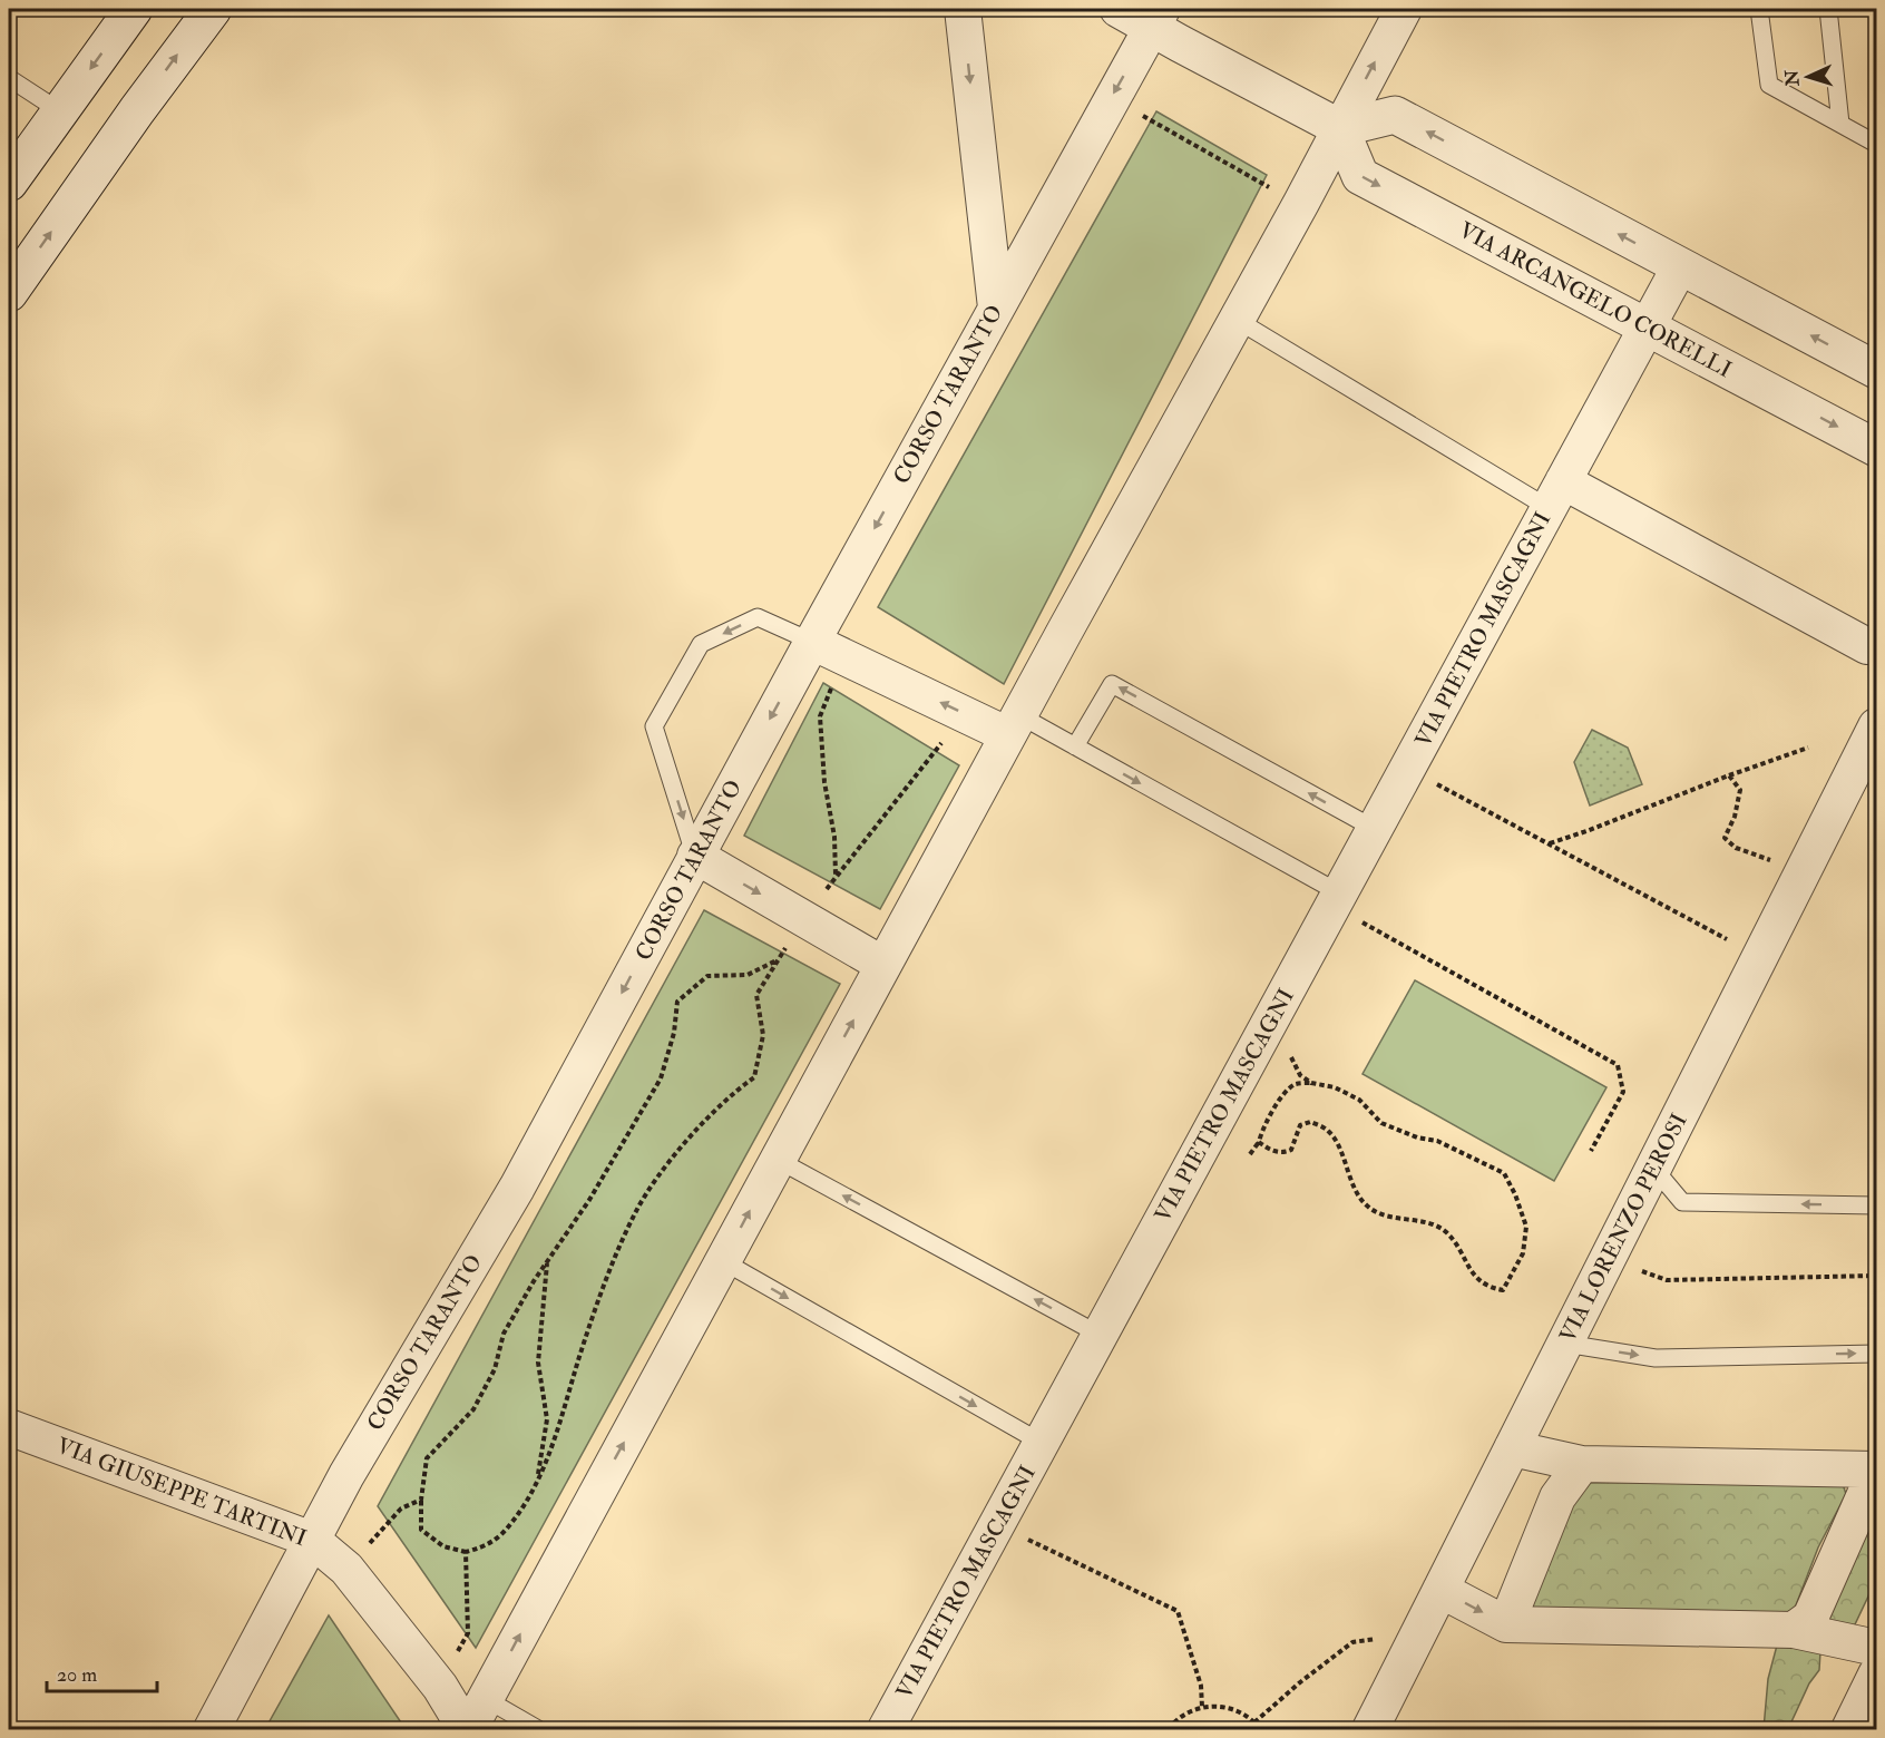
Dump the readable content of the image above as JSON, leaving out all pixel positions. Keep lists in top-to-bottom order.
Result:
{
  "streets": {
    "street": [
      "VIA ARCANGELO CORELLI",
      "CORSO TARANTO",
      "VIA PIETRO MASCAGNI",
      "VIA LORENZO PEROSI",
      "VIA GIUSEPPE TARTINI"
    ]
  },
  "crossings": [
    ["VIA ARCANGELO CORELLI", "VIA PIETRO MASCAGNI"],
    ["CORSO TARANTO", "VIA GIUSEPPE TARTINI"]
  ],
  "scale_bar": "20 m",
  "north": "left"
}
